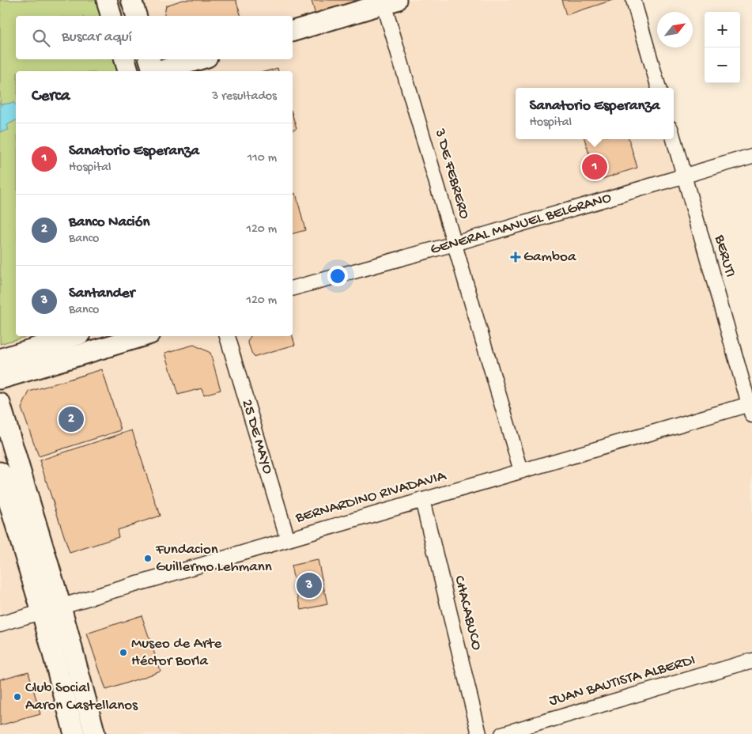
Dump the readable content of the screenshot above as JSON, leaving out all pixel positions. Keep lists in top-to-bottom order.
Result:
{
  "streets": {
    "street": [
      "3 DE FEBRERO",
      "GENERAL MANUEL BELGRANO",
      "BERUTI",
      "25 DE MAYO",
      "BERNARDINO RIVADAVIA",
      "CHACABUCO",
      "JUAN BAUTISTA ALBERDI"
    ]
  },
  "crossings": [
    ["3 DE FEBRERO", "GENERAL MANUEL BELGRANO"],
    ["3 DE FEBRERO", "BERNARDINO RIVADAVIA"],
    ["GENERAL MANUEL BELGRANO", "BERUTI"],
    ["BERUTI", "BERNARDINO RIVADAVIA"],
    ["25 DE MAYO", "BERNARDINO RIVADAVIA"],
    ["BERNARDINO RIVADAVIA", "CHACABUCO"]
  ],
  "places": {
    "health": ["Gamboa"],
    "other": ["Fundacion Guillermo Lehmann", "Museo de Arte Héctor Borla", "Club Social Aaron Castellanos"]
  },
  "north": "top right",
  "page": {
    "map_buttons": ["+", "−"],
    "search": "Buscar aquí",
    "heading": ["Cerca", "3 resultados"],
    "popup": ["Sanatorio Esperanza", "Hospital"],
    "list": [
      {
        "mark": "1",
        "name": "Sanatorio Esperanza",
        "note": "Hospital",
        "value": "110 m"
      },
      {
        "mark": "2",
        "name": "Banco Nación",
        "note": "Banco",
        "value": "120 m"
      },
      {
        "mark": "3",
        "name": "Santander",
        "note": "Banco",
        "value": "120 m"
      }
    ],
    "pins": ["1", "2", "3"]
  }
}
